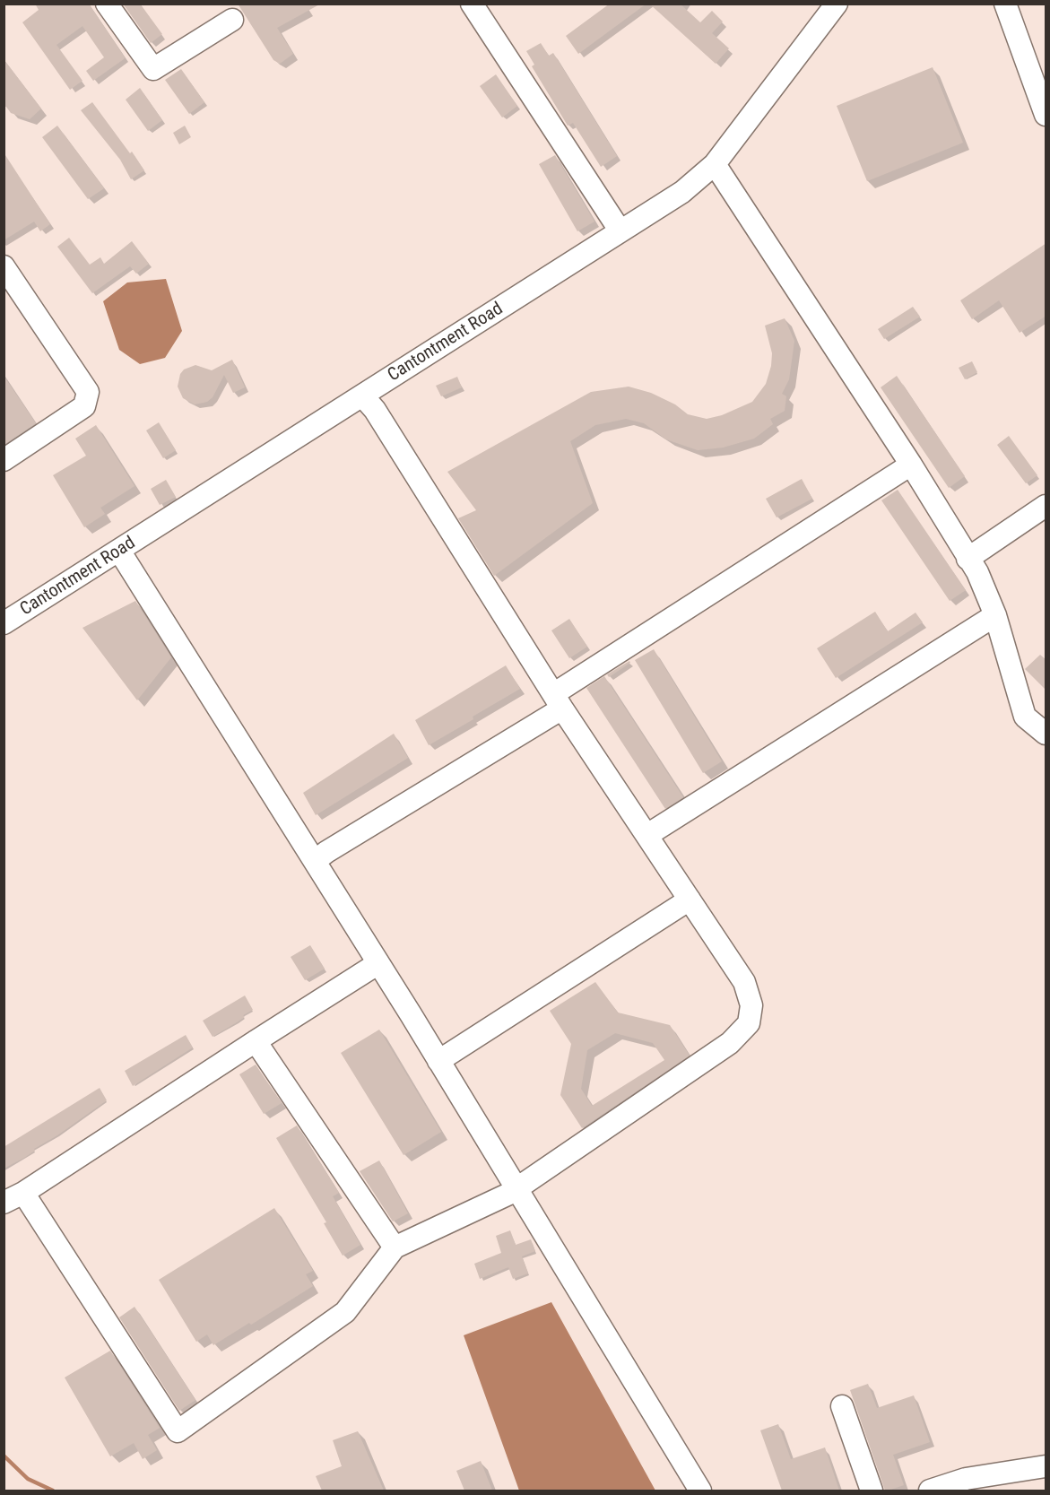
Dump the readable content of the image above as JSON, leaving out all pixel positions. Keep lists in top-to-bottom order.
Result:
{
  "streets": {
    "street": ["Cantontment Road"]
  }
}
